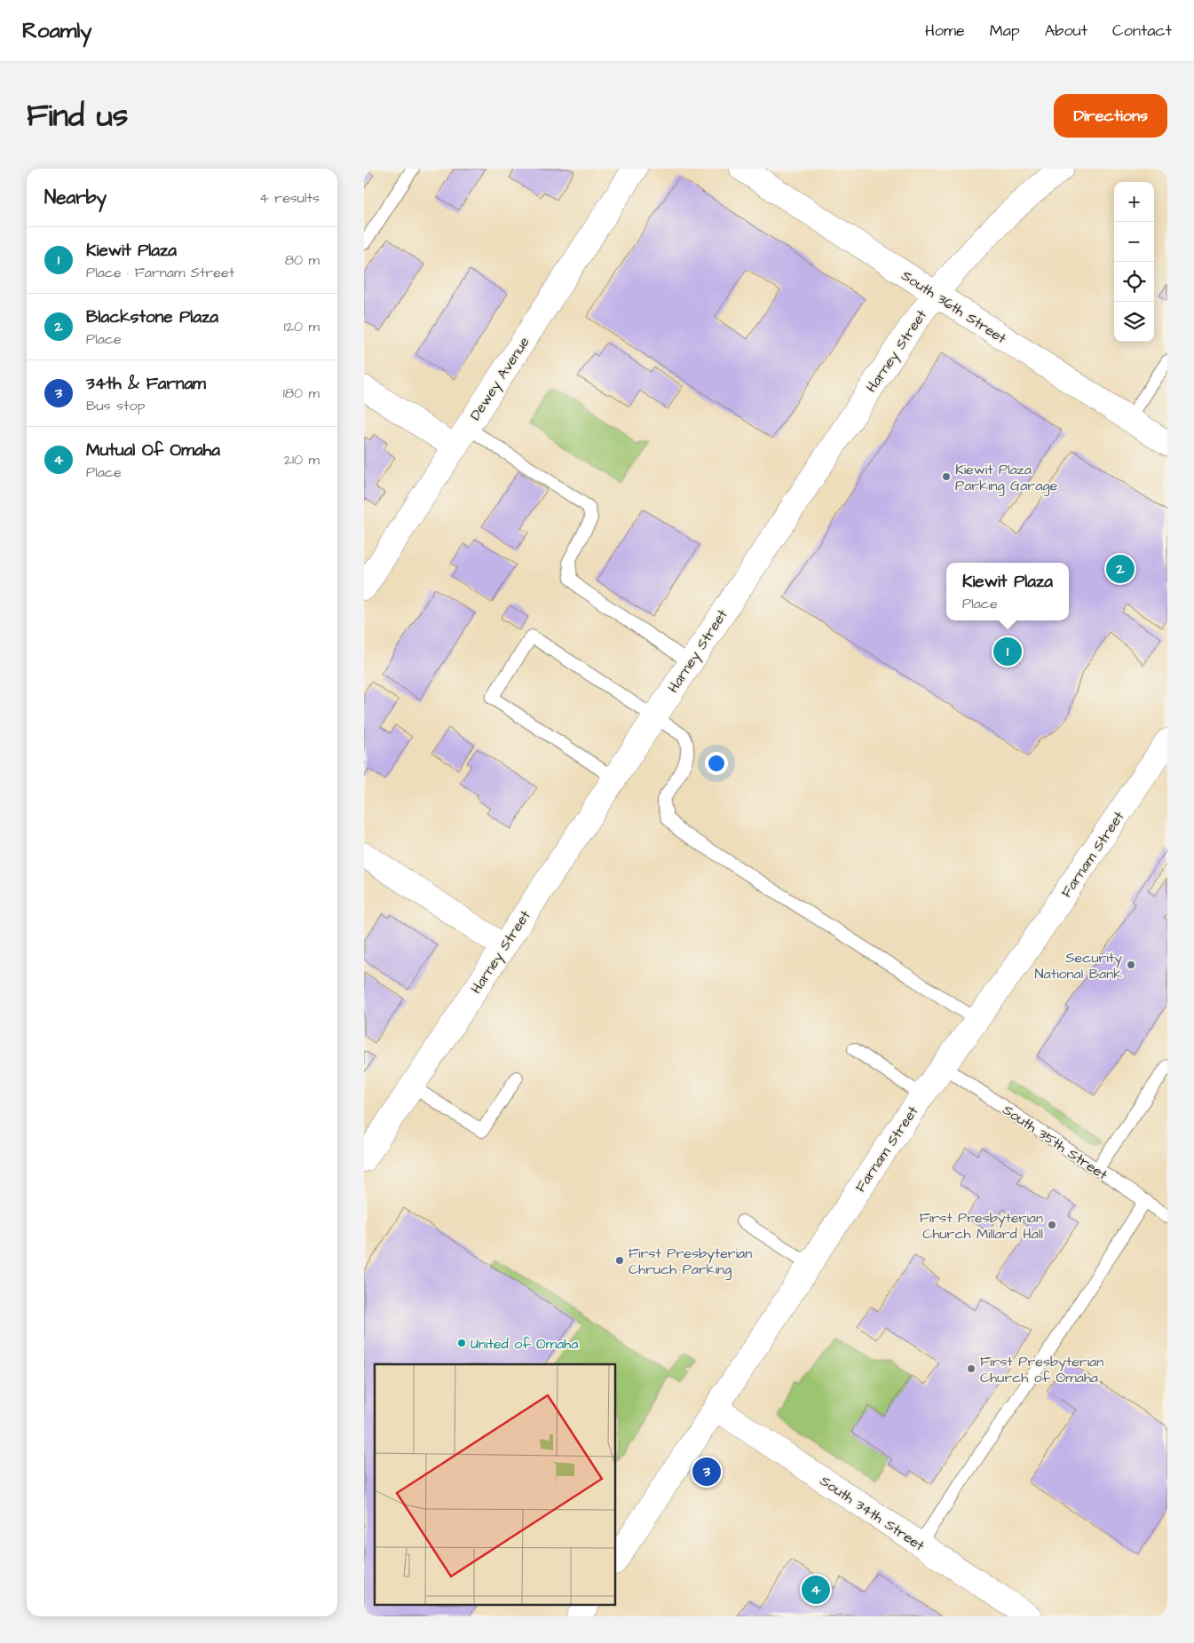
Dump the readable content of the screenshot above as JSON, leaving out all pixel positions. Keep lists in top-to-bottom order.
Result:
{
  "streets": {
    "main road": [
      "South 36th Street",
      "Harney Street",
      "Dewey Avenue",
      "Farnam Street",
      "South 34th Street"
    ],
    "lane": ["South 35th Street"]
  },
  "crossings": [
    ["South 36th Street", "Harney Street"],
    ["Farnam Street", "South 35th Street"],
    ["Farnam Street", "South 34th Street"]
  ],
  "places": [
    "Kiewit Plaza Parking Garage",
    "Security National Bank",
    "First Presbyterian Church Millard Hall",
    "First Presbyterian Chruch Parking",
    "United of Omaha",
    "First Presbyterian Church of Omaha"
  ],
  "page": {
    "header": "Roamly",
    "nav": [
      "Home",
      "Map",
      "About",
      "Contact"
    ],
    "title": "Find us",
    "buttons": "Directions",
    "heading": ["Nearby", "4 results"],
    "map_buttons": ["+", "−"],
    "list": [
      {
        "mark": "1",
        "name": "Kiewit Plaza",
        "note": "Place · Farnam Street",
        "value": "80 m"
      },
      {
        "mark": "2",
        "name": "Blackstone Plaza",
        "note": "Place",
        "value": "120 m"
      },
      {
        "mark": "3",
        "name": "34th & Farnam",
        "note": "Bus stop",
        "value": "180 m"
      },
      {
        "mark": "4",
        "name": "Mutual Of Omaha",
        "note": "Place",
        "value": "210 m"
      }
    ],
    "pins": [
      "2",
      "1",
      "3",
      "4"
    ],
    "popup": ["Kiewit Plaza", "Place"]
  }
}
